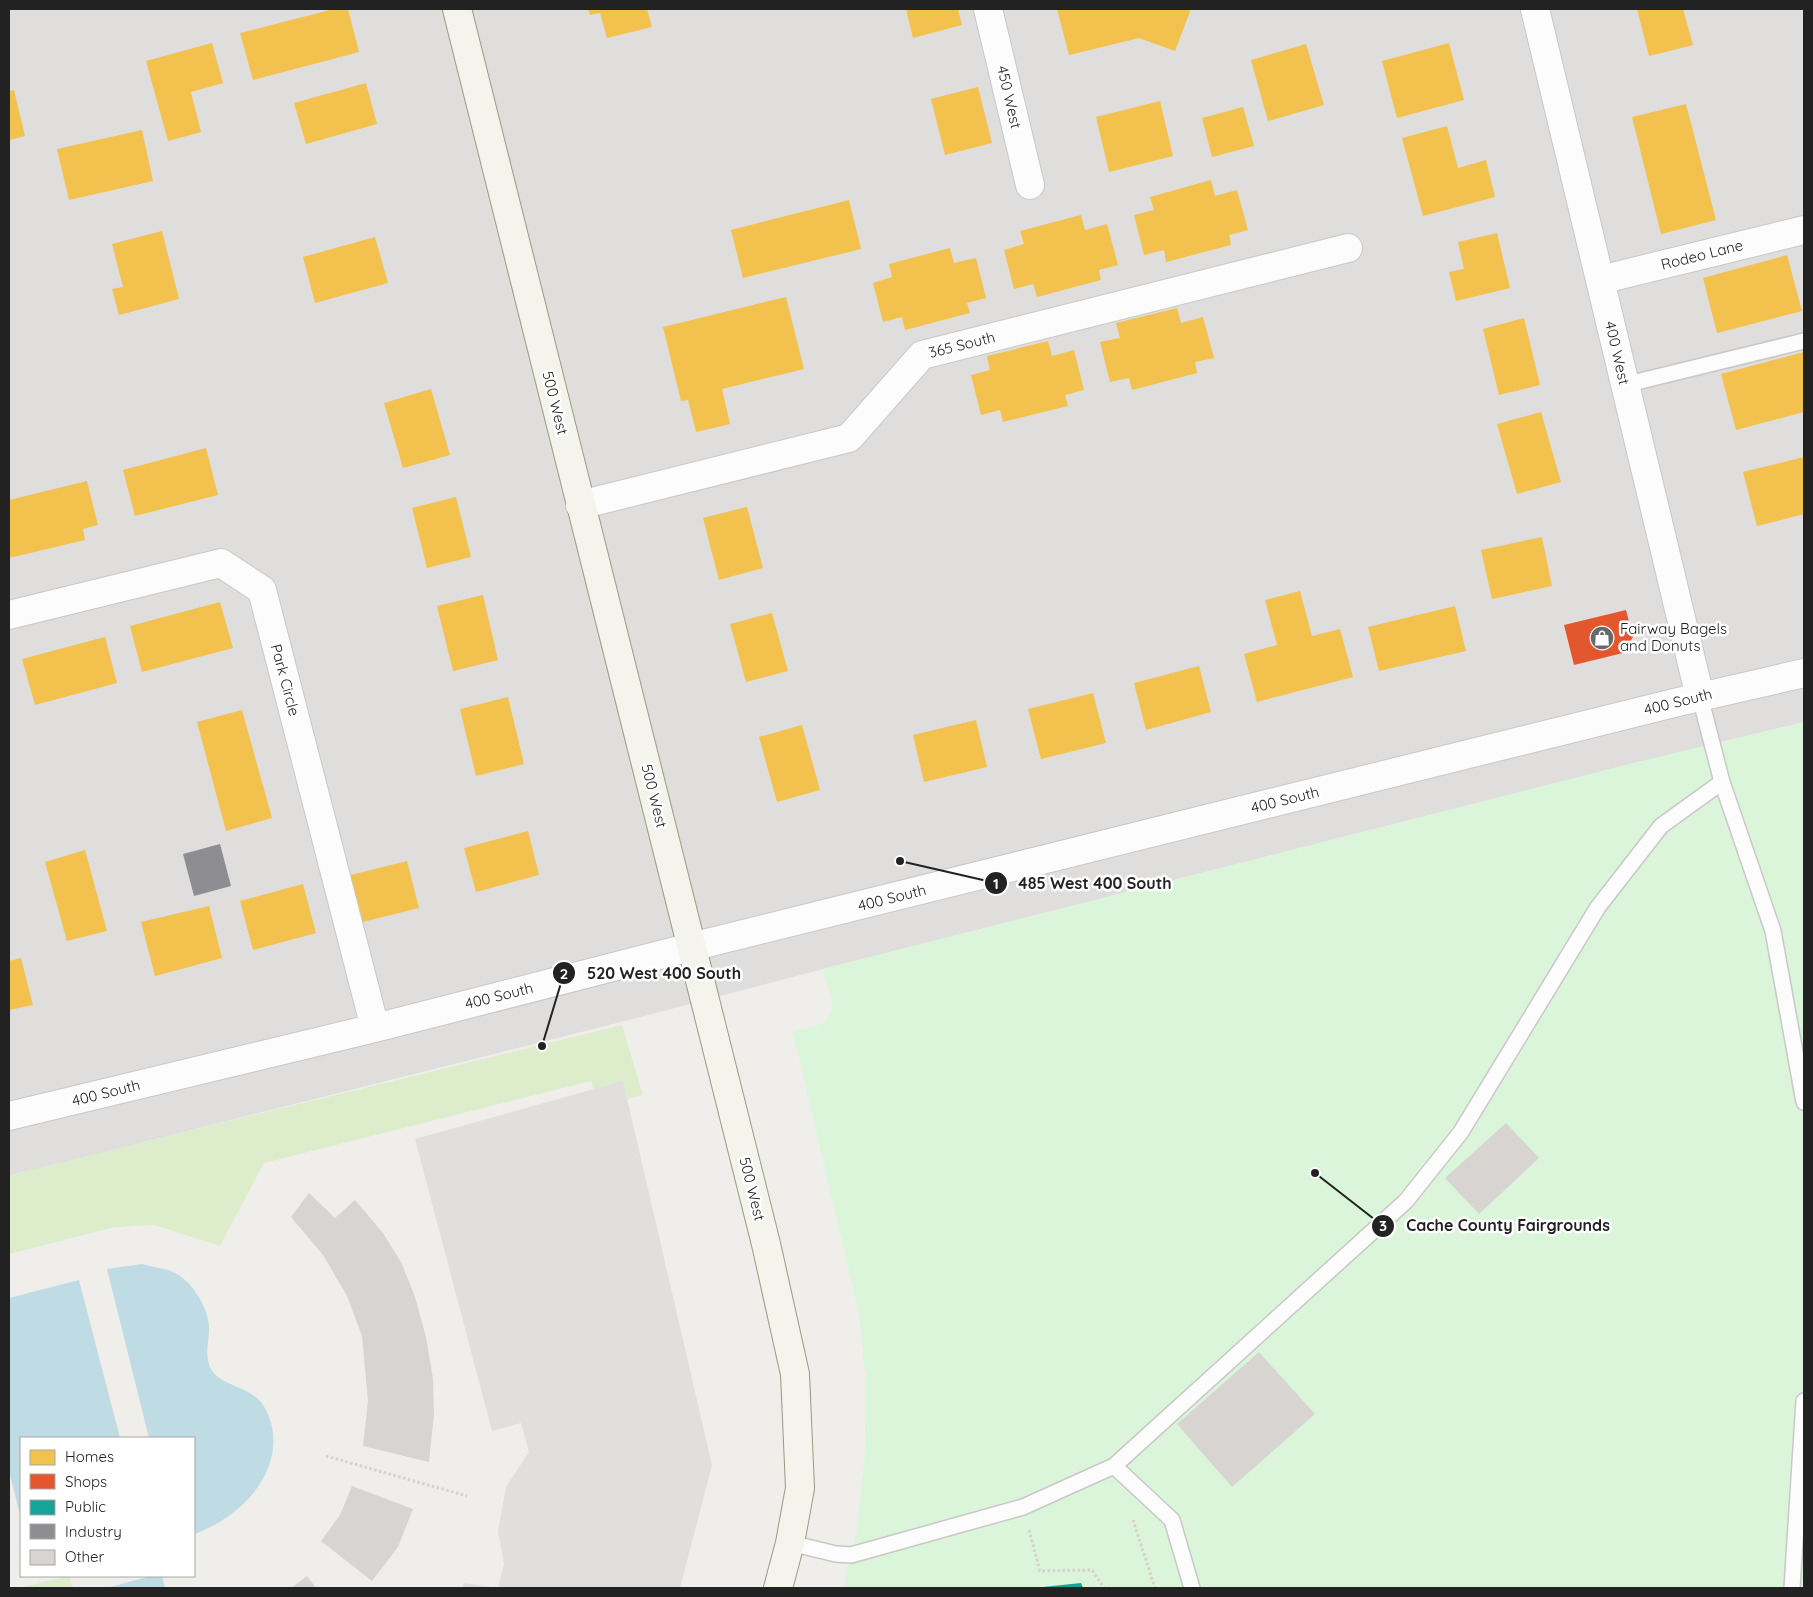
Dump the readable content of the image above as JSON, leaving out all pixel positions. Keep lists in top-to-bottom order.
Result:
{
  "streets": {
    "street": [
      "450 West",
      "Rodeo Lane",
      "365 South",
      "400 West",
      "500 West",
      "Park Circle",
      "400 South"
    ]
  },
  "crossings": [
    ["Rodeo Lane", "400 West"],
    ["365 South", "500 West"],
    ["400 West", "400 South"],
    ["500 West", "400 South"],
    ["Park Circle", "400 South"]
  ],
  "places": {
    "shop": ["Fairway Bagels and Donuts"],
    "other": ["485 West 400 South", "520 West 400 South", "Cache County Fairgrounds"]
  },
  "legend": [
    "Homes",
    "Shops",
    "Public",
    "Industry",
    "Other"
  ]
}
